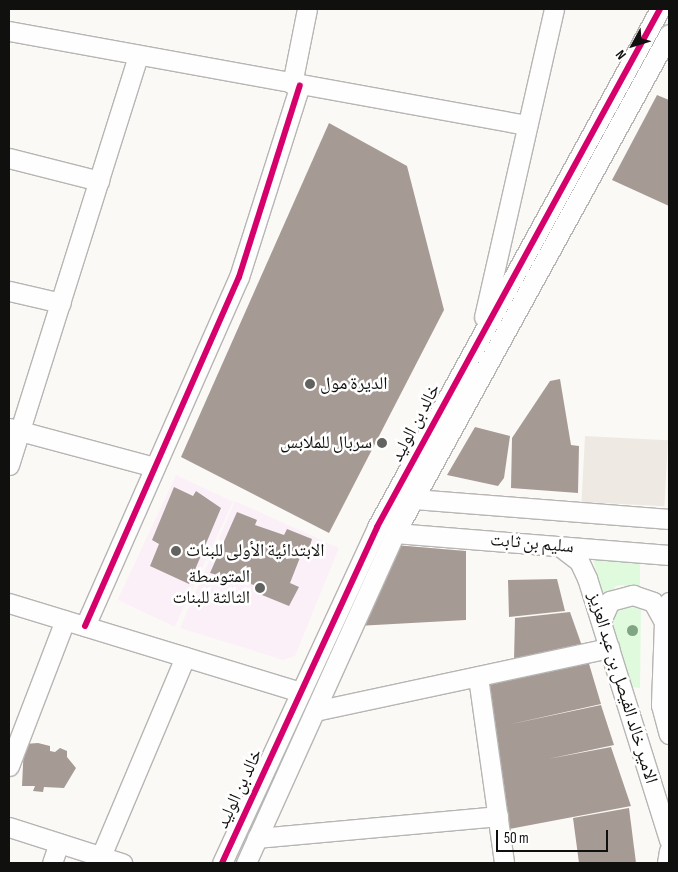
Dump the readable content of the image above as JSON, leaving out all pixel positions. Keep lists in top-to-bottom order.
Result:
{
  "streets": {
    "street": ["خالد بن الوليد", "سليم بن ثابت", "الامير خالد الفيصل بن عبد العزيز"]
  },
  "crossings": [
    ["خالد بن الوليد", "سليم بن ثابت"],
    ["سليم بن ثابت", "الامير خالد الفيصل بن عبد العزيز"]
  ],
  "places": [
    "الديرة مول",
    "سربال للملابس",
    "الابتدائية الأولى للبنات",
    "المتوسطة الثالثة للبنات"
  ],
  "scale_bar": "50 m",
  "north": "bottom left"
}
